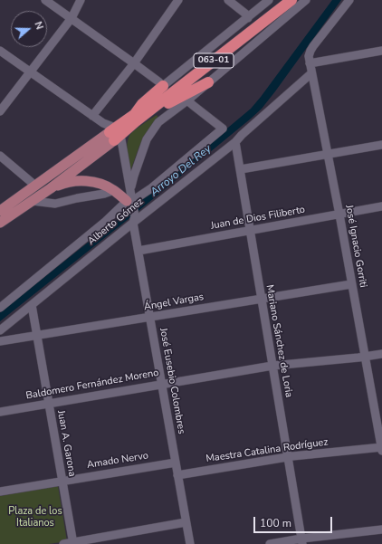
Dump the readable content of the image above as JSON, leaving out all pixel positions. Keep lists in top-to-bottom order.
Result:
{
  "streets": {
    "highway": ["063-01"],
    "street": [
      "Juan de Dios Filiberto",
      "Alberto Gómez",
      "José Ignacio Gorriti",
      "Ángel Vargas",
      "Mariano Sánchez de Loria",
      "José Eusebio Colombres",
      "Baldomero Fernández Moreno",
      "Juan A. Garona",
      "Maestra Catalina Rodríguez",
      "Amado Nervo"
    ]
  },
  "crossings": [
    ["063-01", "José Eusebio Colombres"],
    ["Juan de Dios Filiberto", "José Ignacio Gorriti"],
    ["Juan de Dios Filiberto", "Mariano Sánchez de Loria"],
    ["Juan de Dios Filiberto", "José Eusebio Colombres"],
    ["Alberto Gómez", "José Ignacio Gorriti"],
    ["Alberto Gómez", "Mariano Sánchez de Loria"],
    ["Alberto Gómez", "José Eusebio Colombres"],
    ["Alberto Gómez", "Juan A. Garona"],
    ["José Ignacio Gorriti", "Ángel Vargas"],
    ["José Ignacio Gorriti", "Baldomero Fernández Moreno"],
    ["José Ignacio Gorriti", "Maestra Catalina Rodríguez"],
    ["Ángel Vargas", "Mariano Sánchez de Loria"],
    ["Ángel Vargas", "José Eusebio Colombres"],
    ["Ángel Vargas", "Juan A. Garona"],
    ["Mariano Sánchez de Loria", "Baldomero Fernández Moreno"],
    ["Mariano Sánchez de Loria", "Maestra Catalina Rodríguez"],
    ["José Eusebio Colombres", "Baldomero Fernández Moreno"],
    ["José Eusebio Colombres", "Maestra Catalina Rodríguez"],
    ["José Eusebio Colombres", "Amado Nervo"],
    ["Baldomero Fernández Moreno", "Juan A. Garona"],
    ["Juan A. Garona", "Amado Nervo"]
  ],
  "water": ["Arroyo Del Rey"],
  "parks": ["Plaza de los Italianos"],
  "scale_bar": "100 m",
  "north": "right"
}
